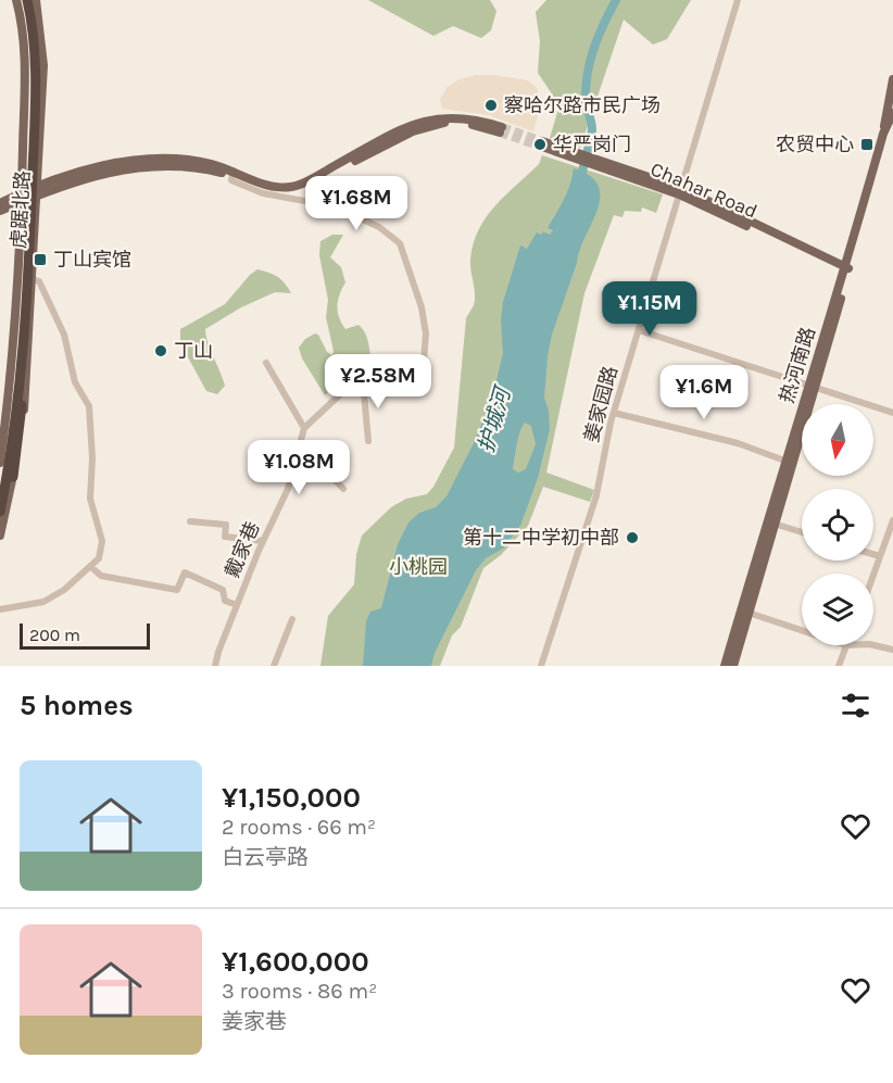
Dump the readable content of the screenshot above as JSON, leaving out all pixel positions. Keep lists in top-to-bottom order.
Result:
{
  "streets": {
    "main road": ["Chahar Road", "虎踞北路", "热河南路"],
    "street": ["姜家园路", "戴家巷"]
  },
  "crossings": [
    ["Chahar Road", "热河南路"],
    ["Chahar Road", "姜家园路"]
  ],
  "water": ["护城河"],
  "parks": ["小桃园"],
  "places": {
    "other": [
      "察哈尔路市民广场",
      "华严岗门",
      "丁山",
      "第十二中学初中部"
    ],
    "transit": ["农贸中心", "丁山宾馆"]
  },
  "scale_bar": "200 m",
  "north": "bottom",
  "page": {
    "price": [
      "¥1.68M",
      "¥1.15M",
      "¥2.58M",
      "¥1.6M",
      "¥1.08M"
    ],
    "scale": "200 m",
    "heading": "5 homes",
    "list": [
      {
        "name": "¥1,150,000",
        "note": "2 rooms · 66 m² · 白云亭路"
      },
      {
        "name": "¥1,600,000",
        "note": "3 rooms · 86 m² · 姜家巷"
      }
    ]
  }
}
